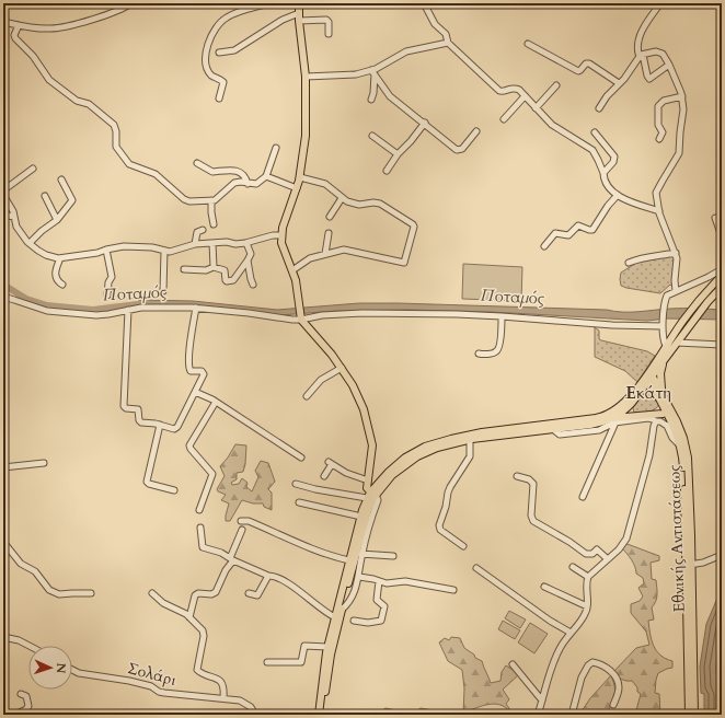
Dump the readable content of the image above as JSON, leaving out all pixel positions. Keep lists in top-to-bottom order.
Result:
{
  "streets": {
    "main road": ["Εθνικής Αντιστάσεως"],
    "street": ["Σολάρι"]
  },
  "districts": ["Εκάτη"],
  "water": ["Ποταμός"],
  "north": "right"
}
